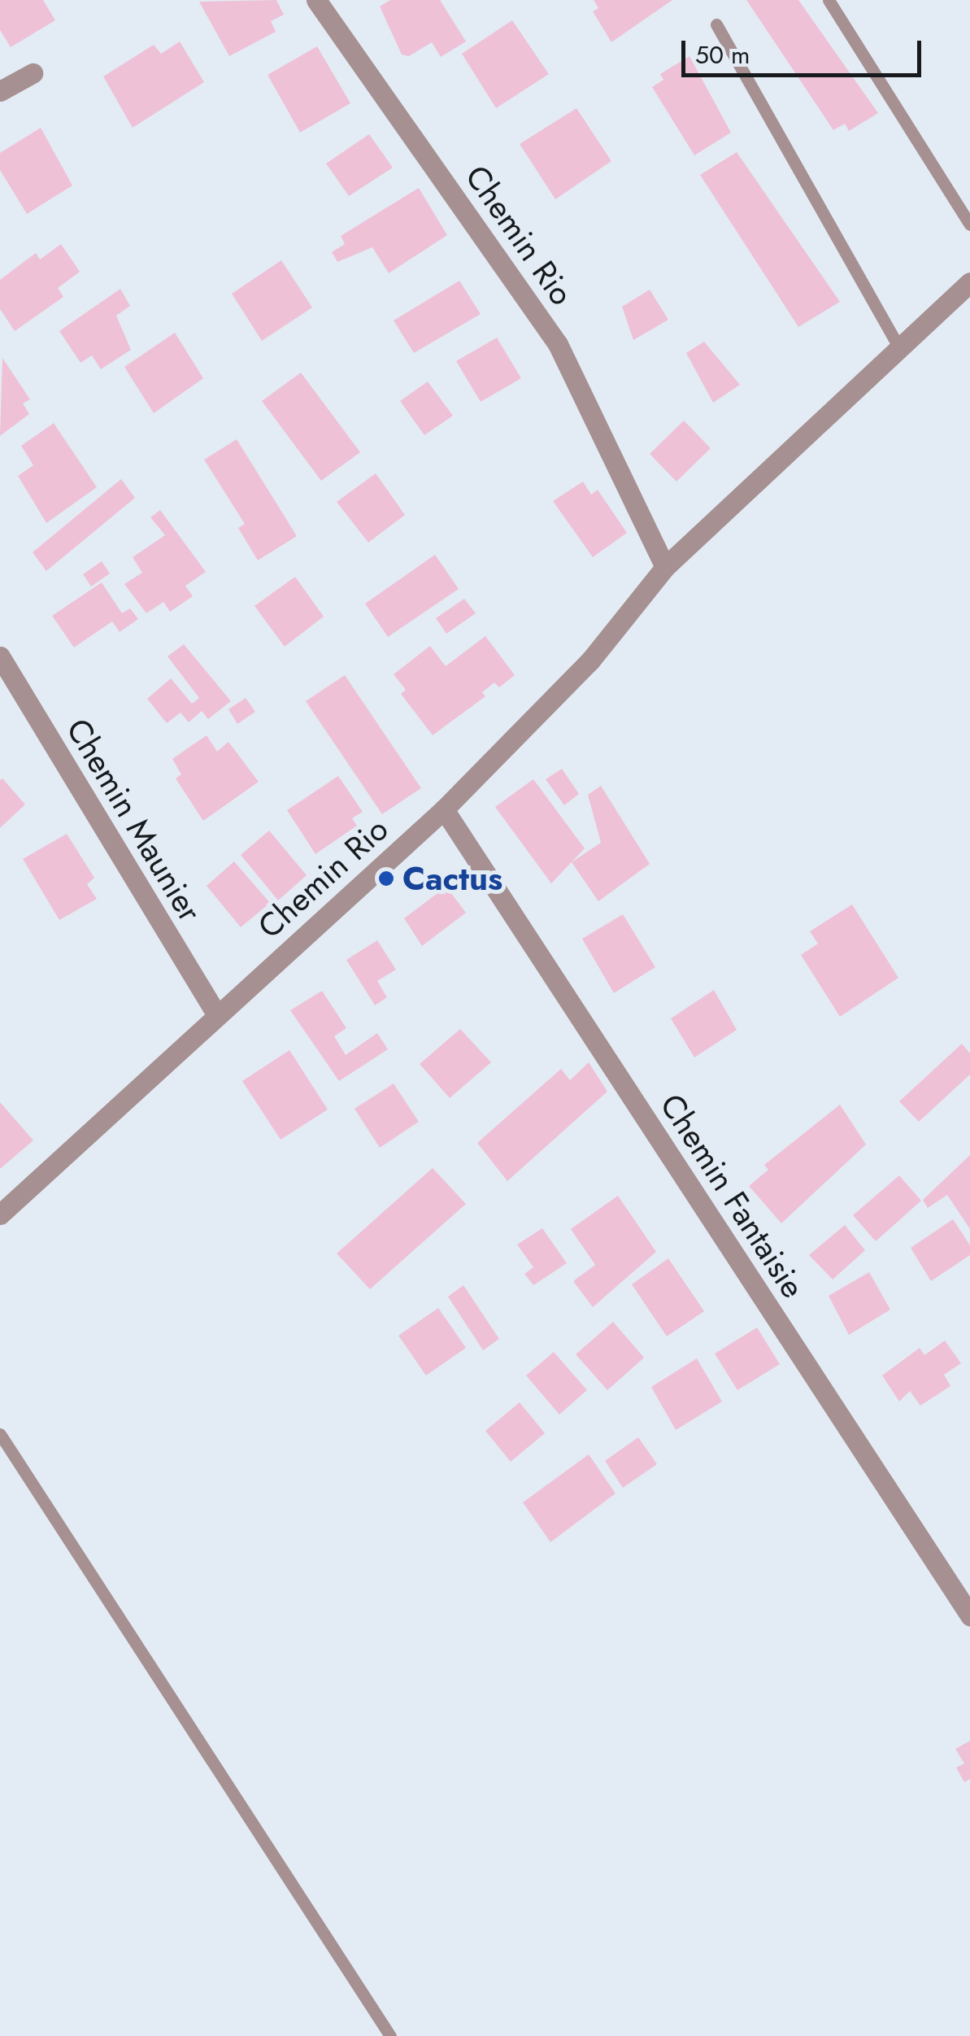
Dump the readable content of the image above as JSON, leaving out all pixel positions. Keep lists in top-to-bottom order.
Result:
{
  "streets": {
    "street": ["Chemin Rio", "Chemin Maunier", "Chemin Fantaisie"]
  },
  "crossings": [
    ["Chemin Rio", "Chemin Maunier"],
    ["Chemin Rio", "Chemin Fantaisie"]
  ],
  "places": ["Cactus"],
  "scale_bar": "50 m"
}
